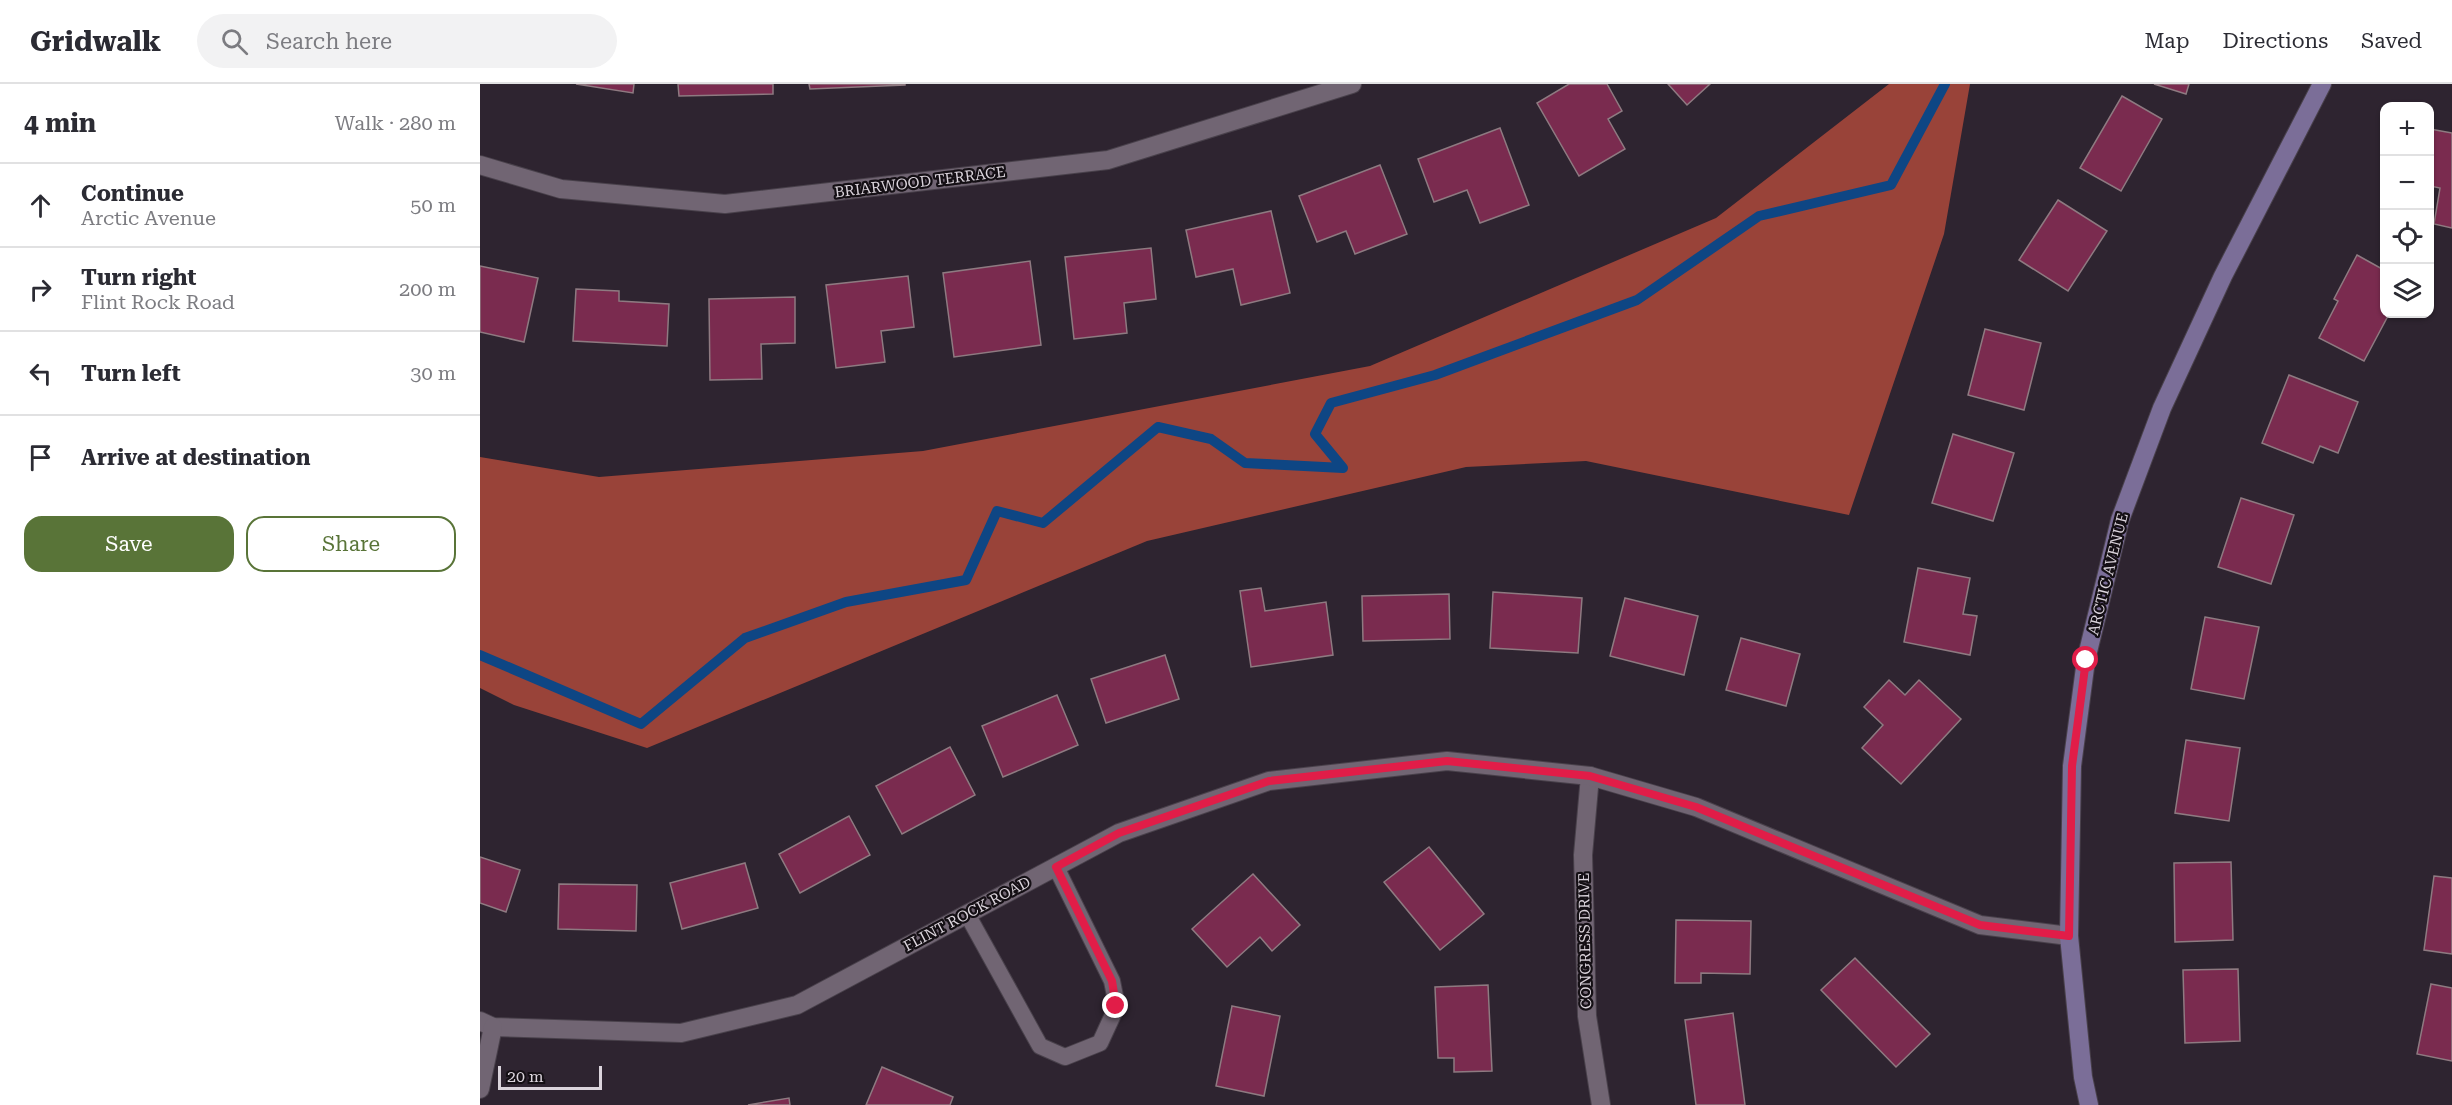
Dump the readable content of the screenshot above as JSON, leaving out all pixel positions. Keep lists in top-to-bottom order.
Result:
{
  "streets": {
    "street": [
      "BRIARWOOD TERRACE",
      "ARCTIC AVENUE",
      "FLINT ROCK ROAD",
      "CONGRESS DRIVE"
    ]
  },
  "crossings": [
    ["ARCTIC AVENUE", "FLINT ROCK ROAD"],
    ["FLINT ROCK ROAD", "CONGRESS DRIVE"]
  ],
  "scale_bar": "20 m",
  "page": {
    "header": "Gridwalk",
    "search": "Search here",
    "nav": ["Map", "Directions", "Saved"],
    "heading": ["4 min", "Walk · 280 m"],
    "map_buttons": ["+", "−"],
    "list": [
      ["Continue", "Arctic Avenue", "50 m"],
      ["Turn right", "Flint Rock Road", "200 m"],
      ["Turn left", "30 m"],
      "Arrive at destination"
    ],
    "buttons": ["Save", "Share"],
    "scale": "20 m"
  }
}
